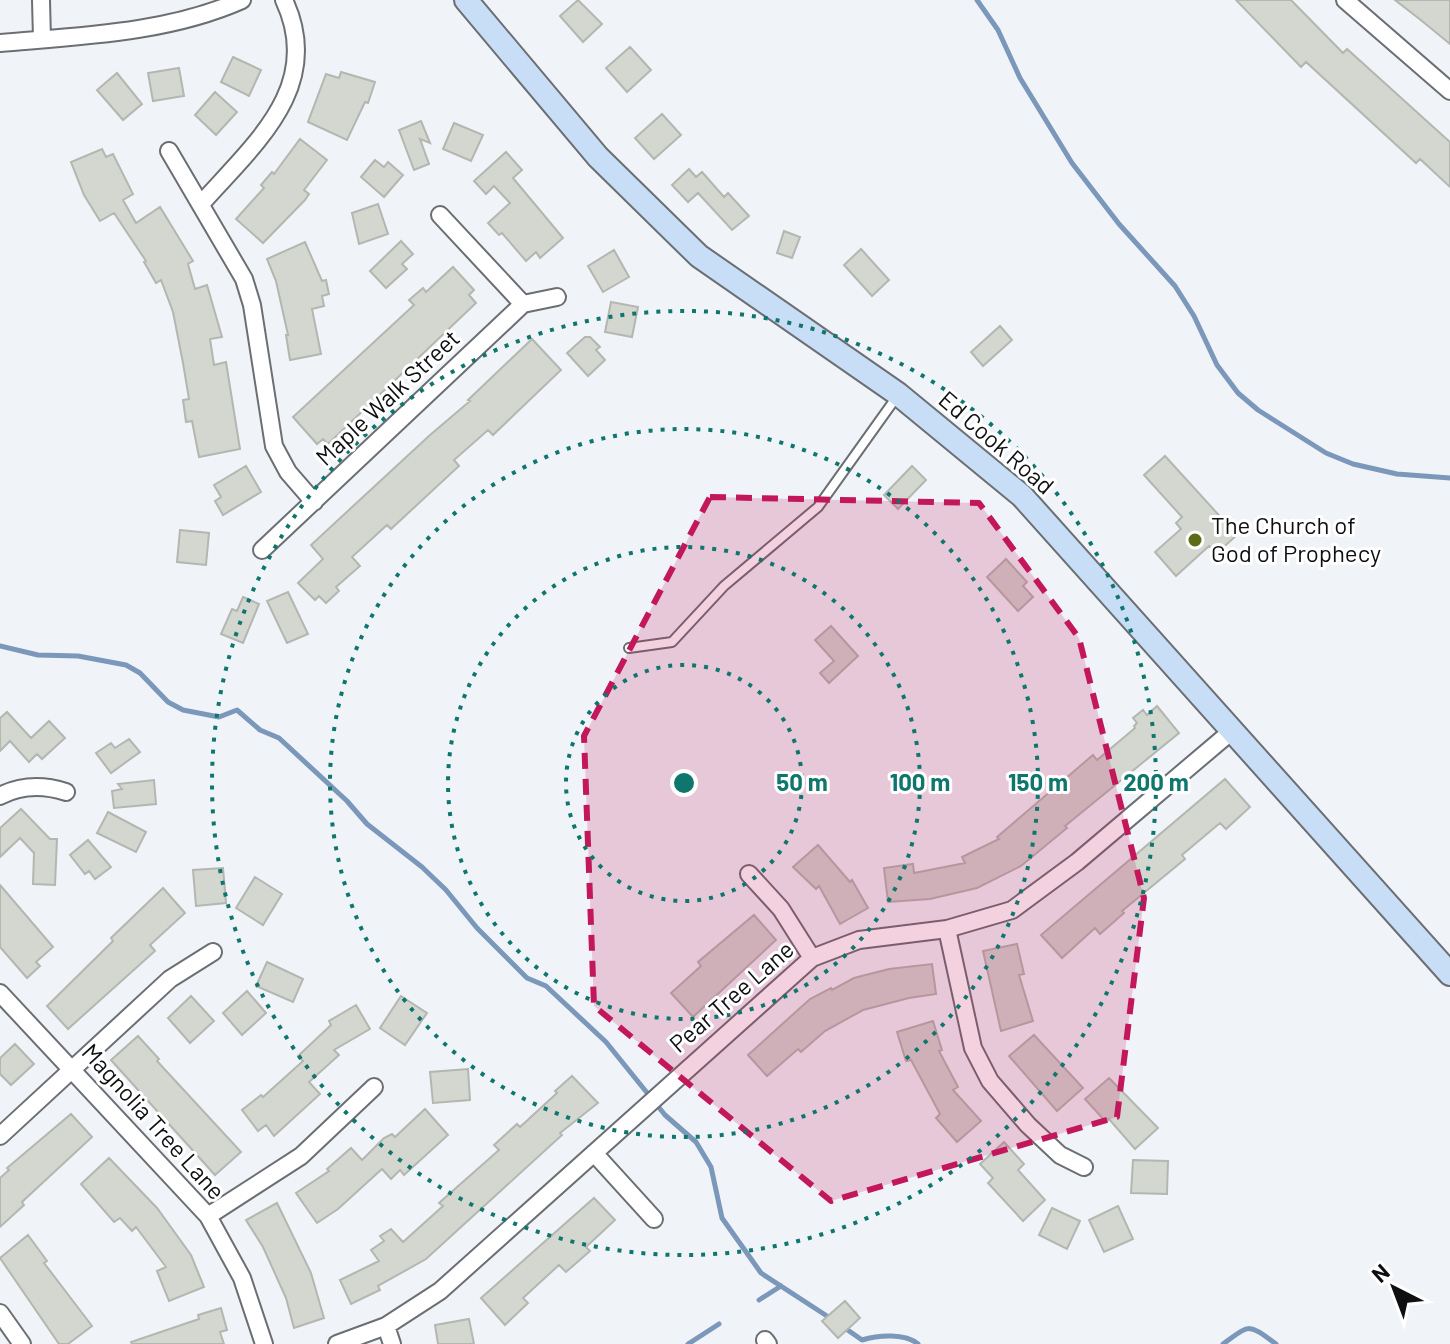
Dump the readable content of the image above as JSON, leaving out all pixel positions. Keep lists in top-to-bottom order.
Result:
{
  "streets": {
    "street": [
      "Maple Walk Street",
      "Ed Cook Road",
      "Pear Tree Lane",
      "Magnolia Tree Lane"
    ]
  },
  "crossings": [
    ["Ed Cook Road", "Pear Tree Lane"]
  ],
  "places": ["The Church of God of Prophecy"],
  "north": "top left",
  "rings": [
    "50 m",
    "100 m",
    "150 m",
    "200 m"
  ]
}
